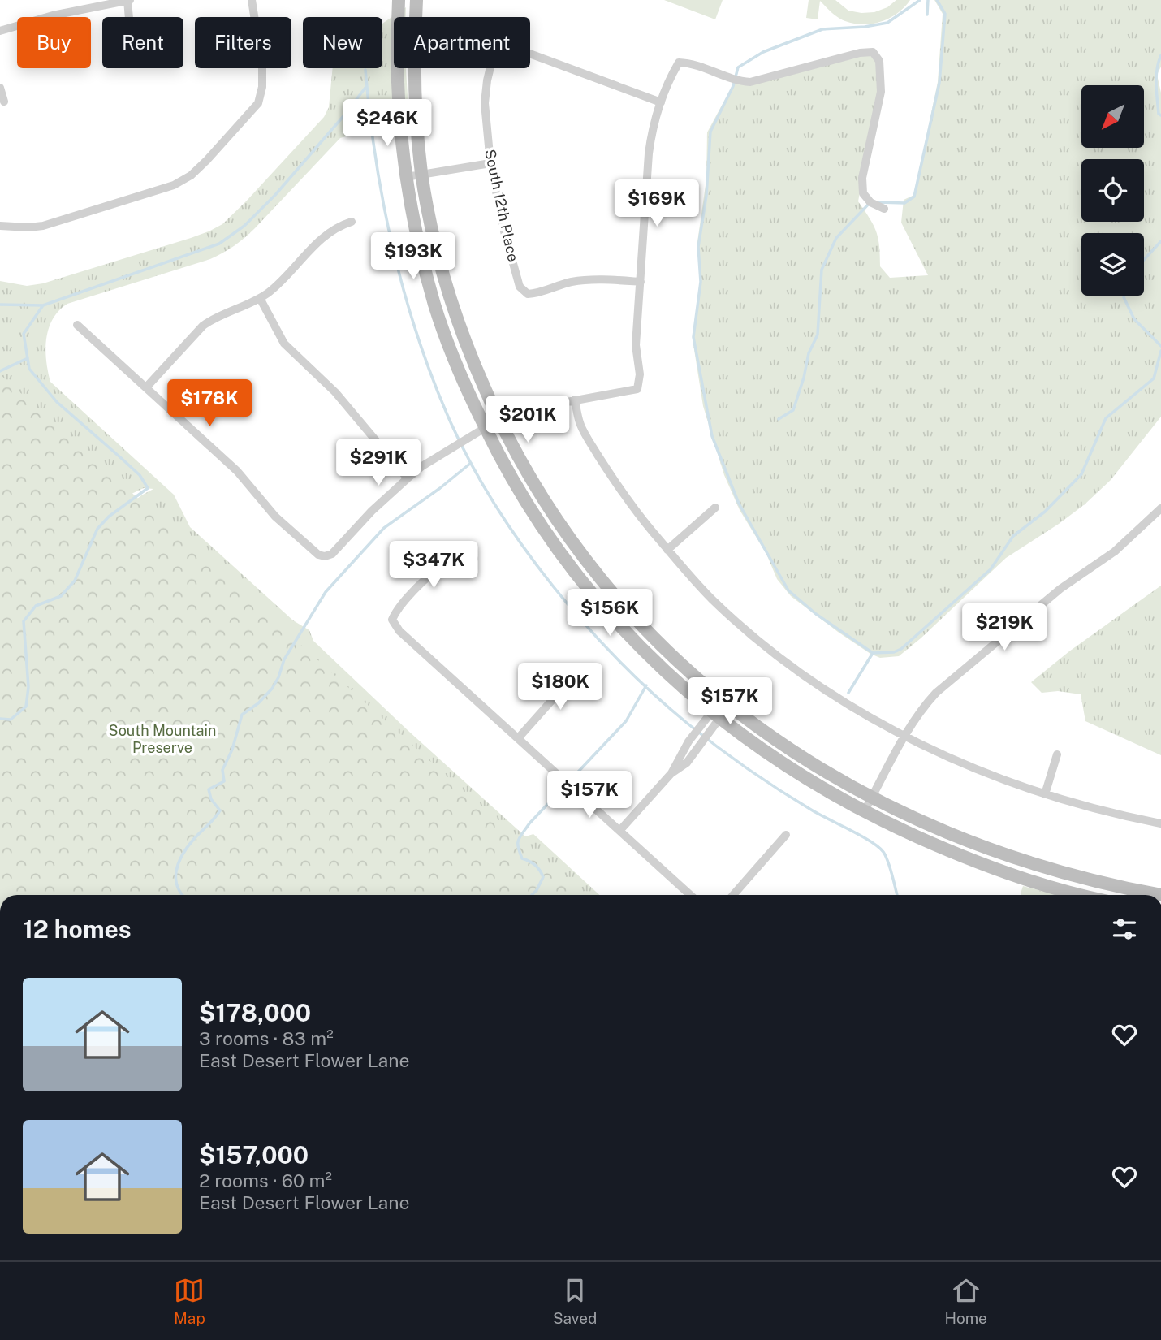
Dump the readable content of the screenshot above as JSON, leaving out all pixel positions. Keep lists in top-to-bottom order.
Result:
{
  "streets": {
    "street": ["South 12th Place"]
  },
  "parks": ["South Mountain Preserve"],
  "north": "bottom left",
  "page": {
    "chip": [
      "Buy",
      "Rent",
      "Filters",
      "New",
      "Apartment"
    ],
    "price": [
      "$246K",
      "$169K",
      "$193K",
      "$178K",
      "$201K",
      "$291K",
      "$347K",
      "$156K",
      "$219K",
      "$180K",
      "$157K",
      "$157K"
    ],
    "heading": "12 homes",
    "list": [
      {
        "name": "$178,000",
        "note": "3 rooms · 83 m² · East Desert Flower Lane"
      },
      {
        "name": "$157,000",
        "note": "2 rooms · 60 m² · East Desert Flower Lane"
      }
    ],
    "tabs": ["Map", "Saved", "Home"]
  }
}
